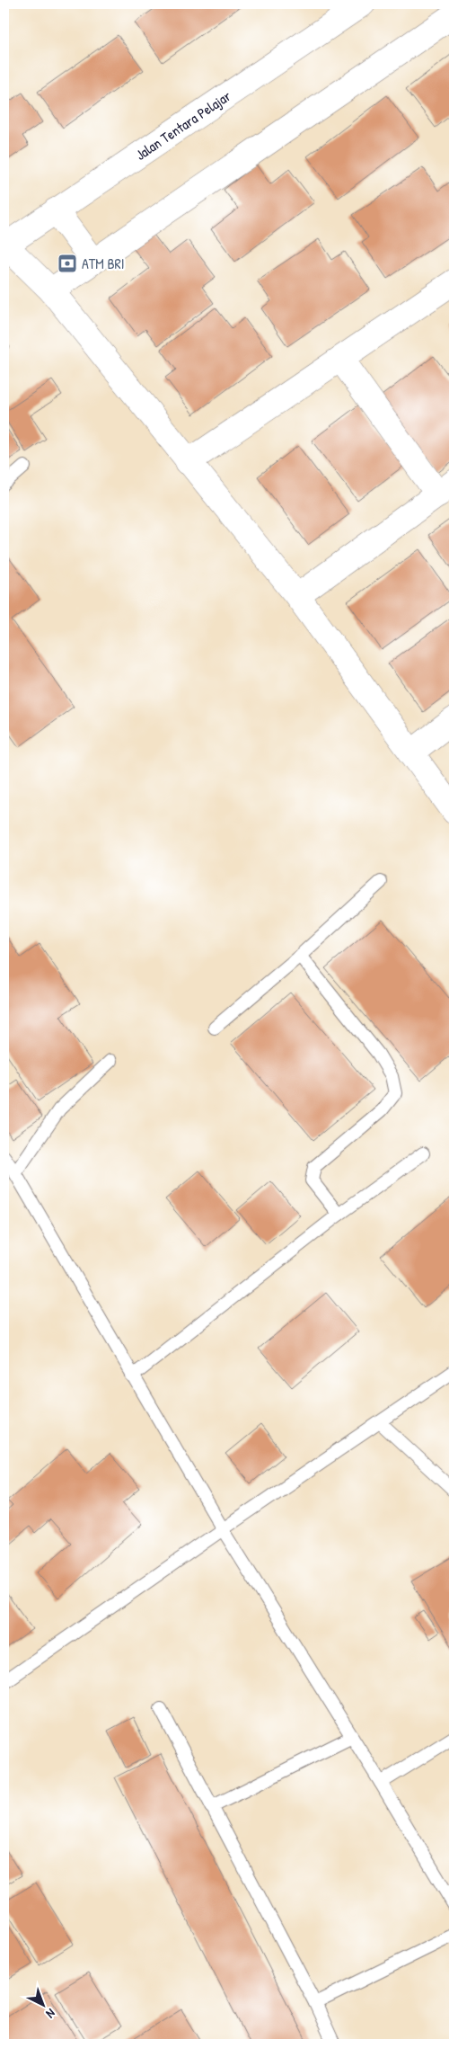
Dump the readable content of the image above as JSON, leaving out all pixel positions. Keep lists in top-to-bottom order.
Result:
{
  "streets": {
    "street": ["Jalan Tentara Pelajar"]
  },
  "places": {
    "bank": ["ATM BRI"]
  },
  "north": "bottom right"
}
